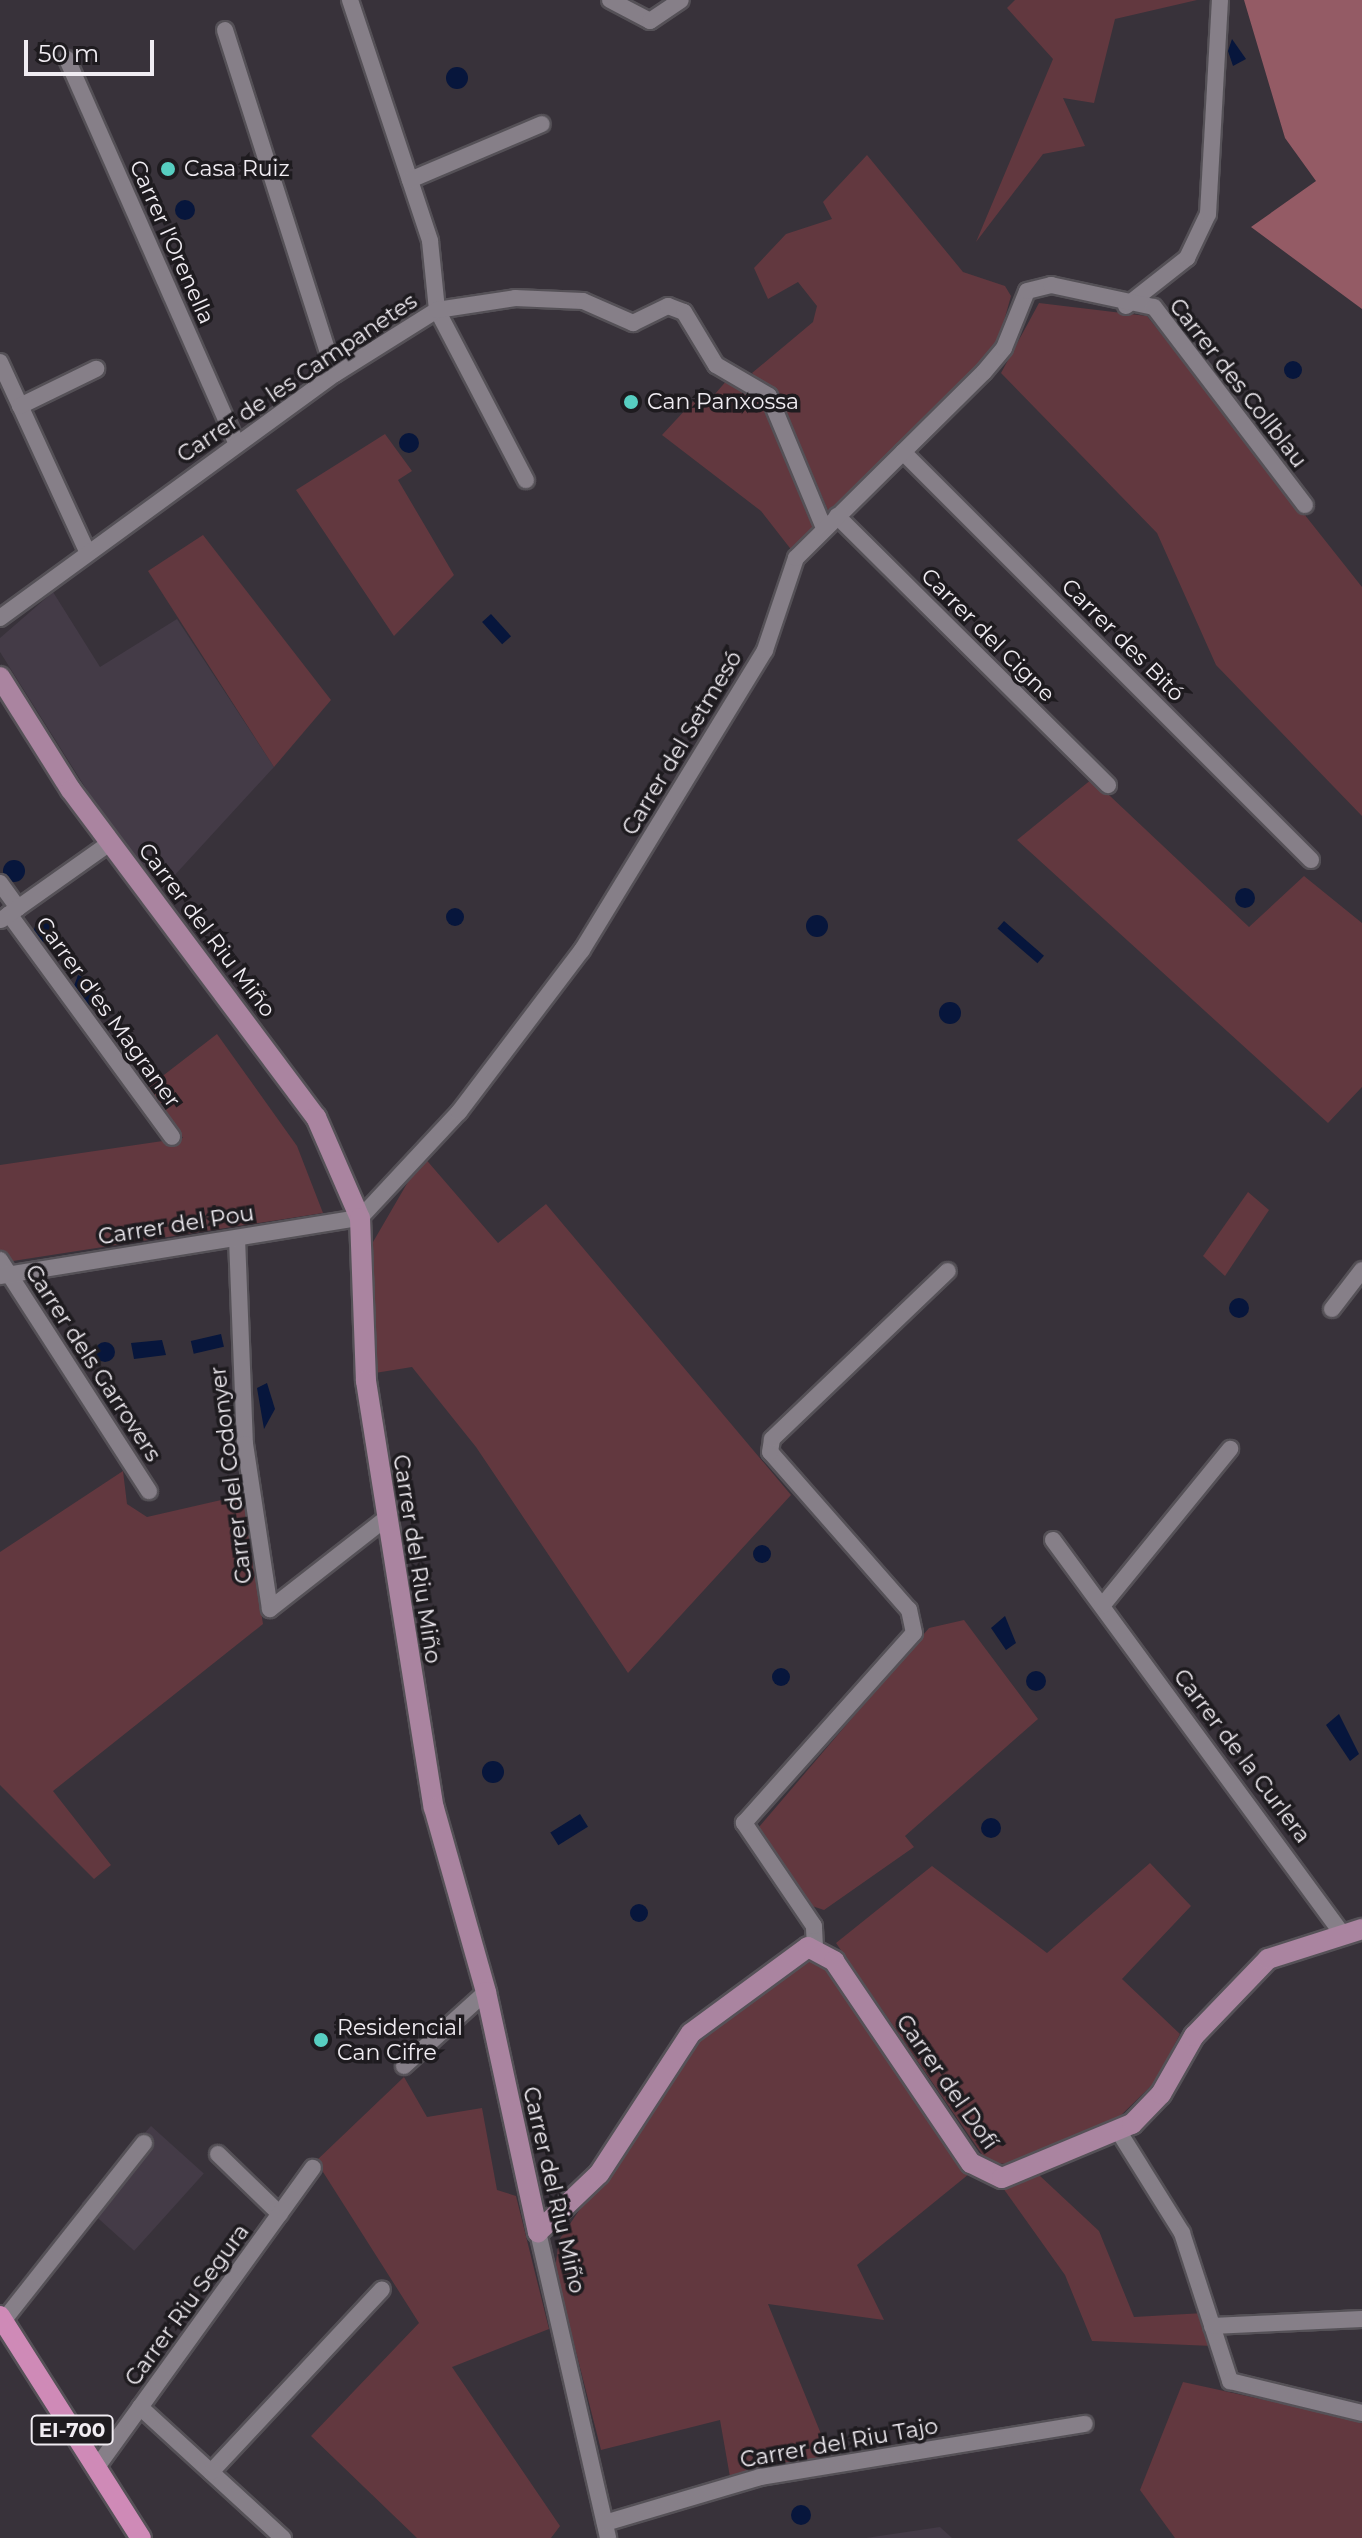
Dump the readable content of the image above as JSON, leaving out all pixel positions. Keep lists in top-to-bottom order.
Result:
{
  "streets": {
    "main road": ["EI-700"],
    "street": [
      "Carrer l'Orenella",
      "Carrer de les Campanetes",
      "Carrer des Collblau",
      "Carrer del Cigne",
      "Carrer des Bitó",
      "Carrer del Setmesó",
      "Carrer del Riu Miño",
      "Carrer d'es Magraner",
      "Carrer del Pou",
      "Carrer dels Garrovers",
      "Carrer del Codonyer",
      "Carrer de la Curlera",
      "Carrer del Dofí",
      "Carrer Riu Segura",
      "Carrer del Riu Tajo"
    ]
  },
  "crossings": [
    ["Carrer l'Orenella", "Carrer de les Campanetes"],
    ["Carrer des Collblau", "Carrer del Setmesó"],
    ["Carrer del Cigne", "Carrer del Setmesó"],
    ["Carrer des Bitó", "Carrer del Setmesó"],
    ["Carrer del Setmesó", "Carrer del Riu Miño"],
    ["Carrer del Setmesó", "Carrer del Pou"],
    ["Carrer del Riu Miño", "Carrer del Pou"],
    ["Carrer del Riu Miño", "Carrer del Codonyer"],
    ["Carrer del Riu Miño", "Carrer del Riu Tajo"],
    ["Carrer del Pou", "Carrer dels Garrovers"],
    ["Carrer del Pou", "Carrer del Codonyer"],
    ["Carrer de la Curlera", "Carrer del Dofí"],
    ["Carrer Riu Segura", "EI-700"]
  ],
  "places": ["Casa Ruiz", "Can Panxossa", "Residencial Can Cifre"],
  "scale_bar": "50 m"
}
